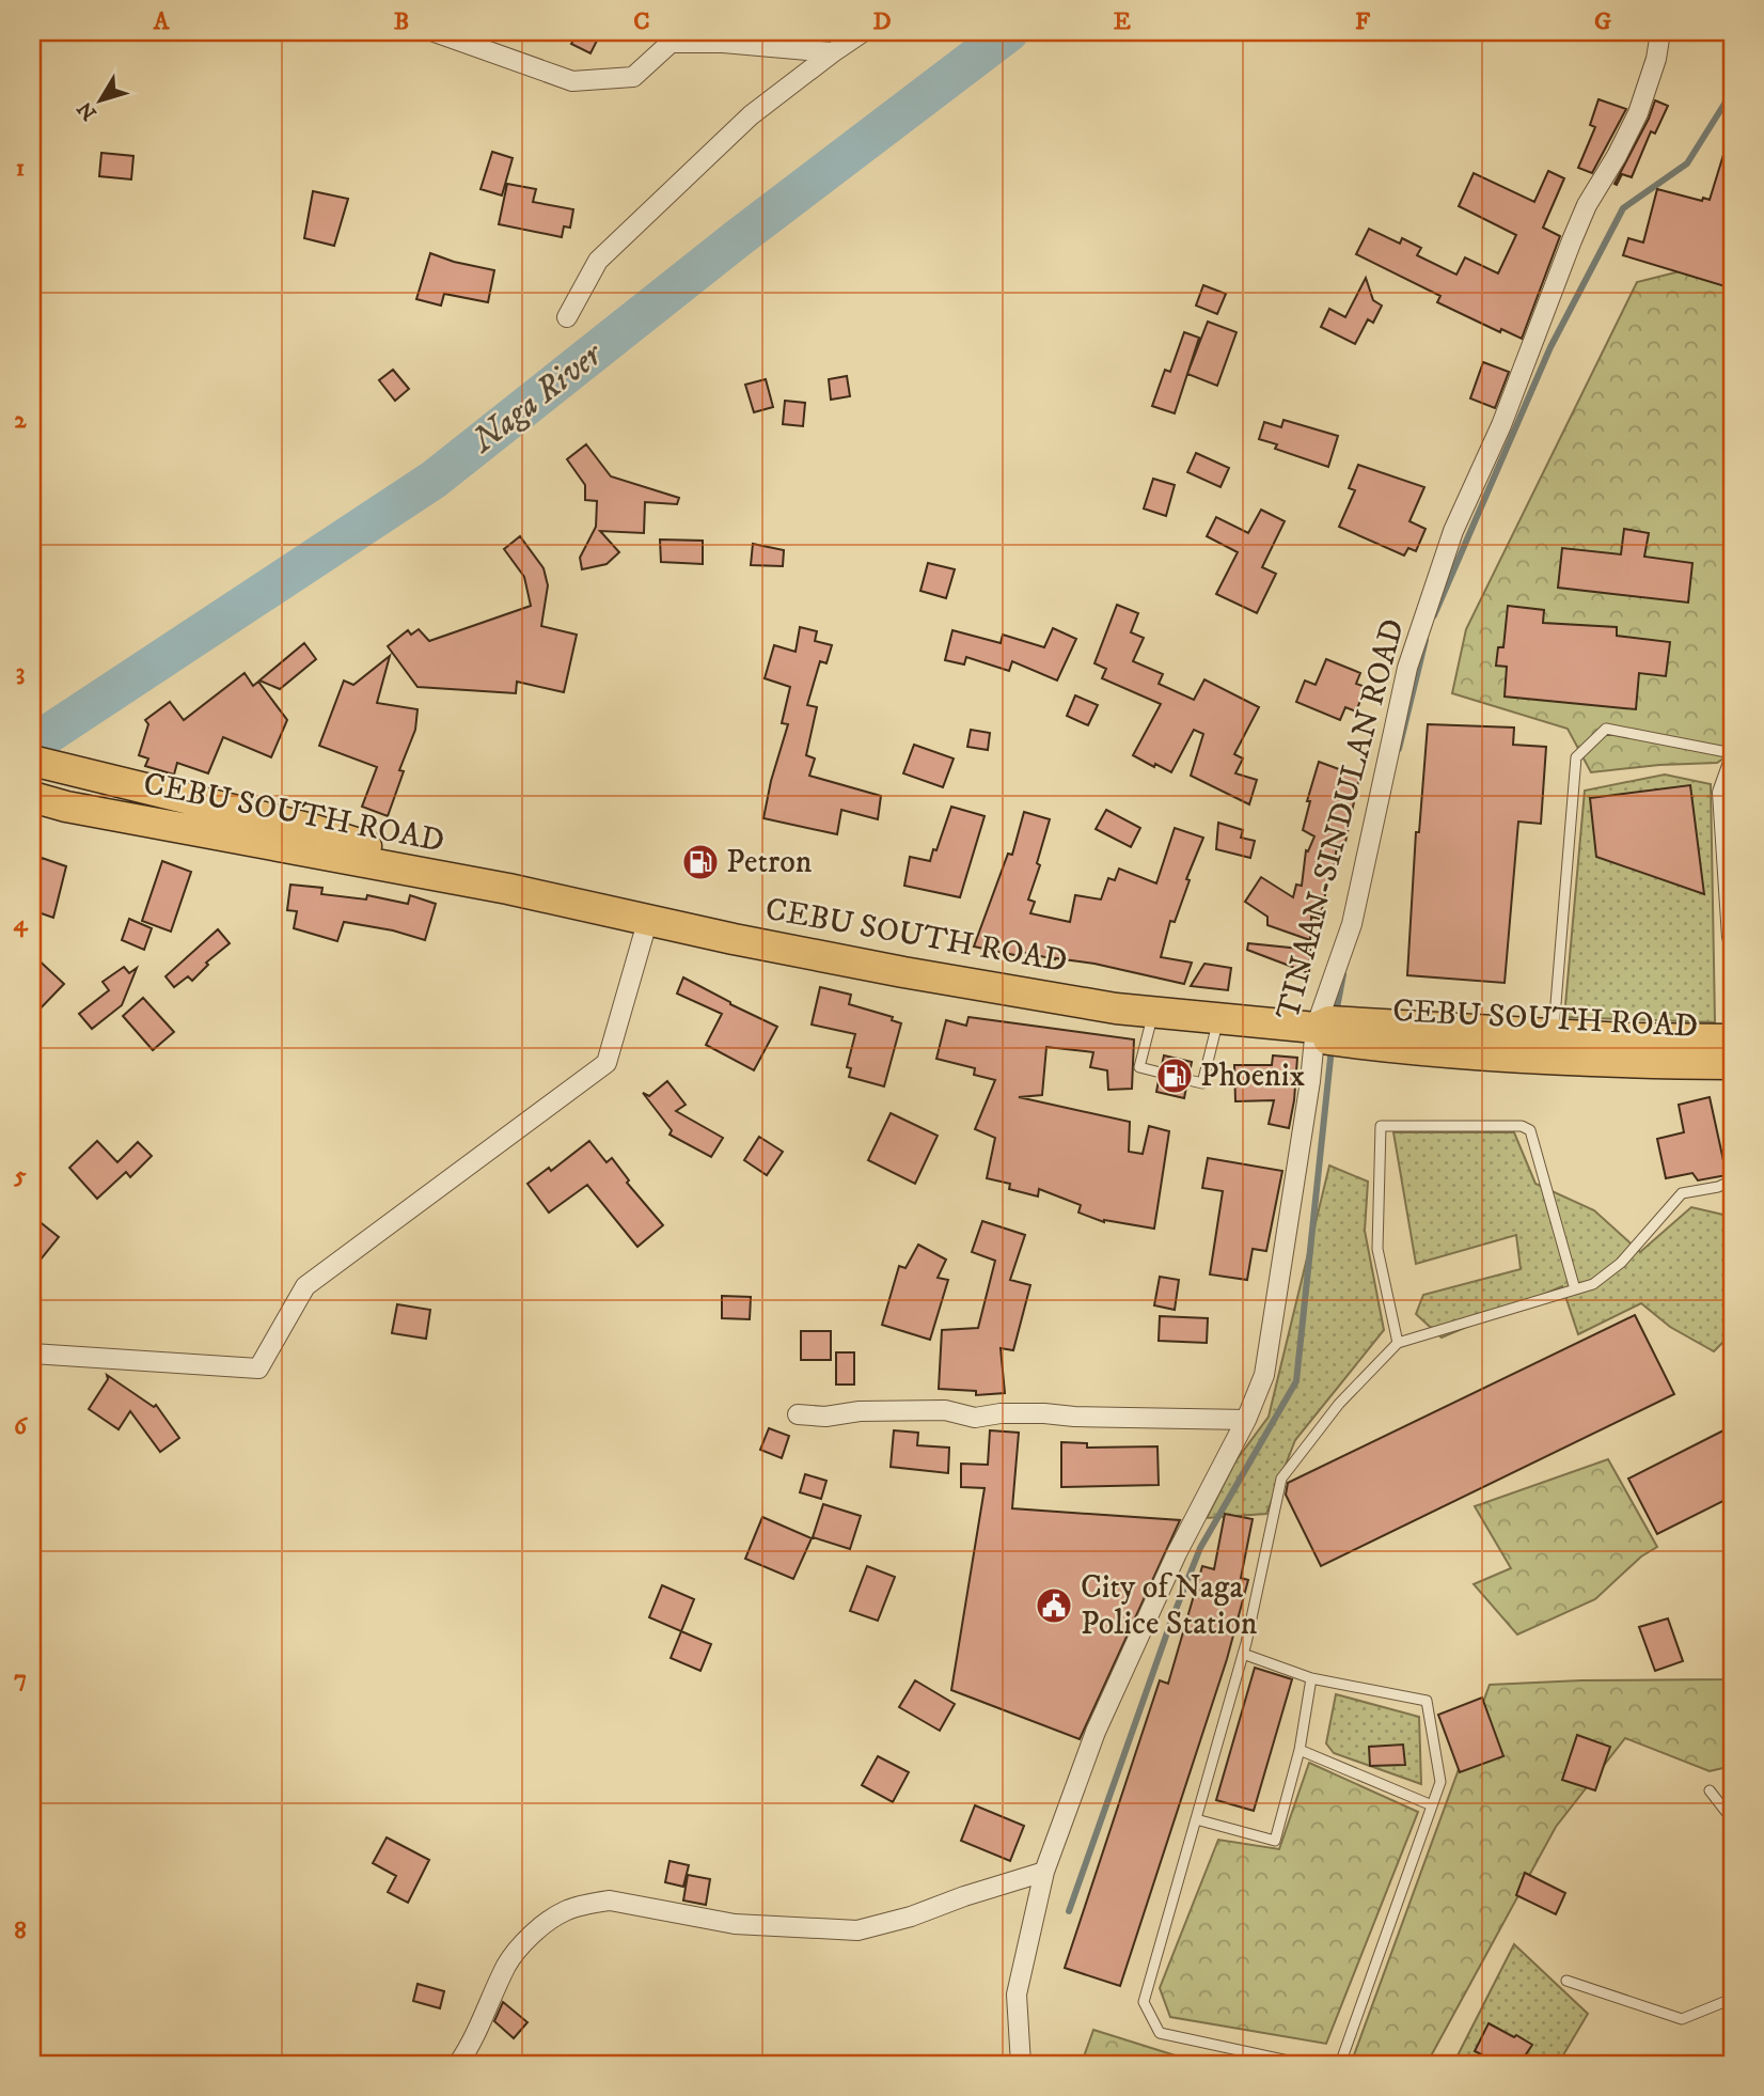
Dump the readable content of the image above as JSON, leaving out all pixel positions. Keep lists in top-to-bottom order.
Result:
{
  "streets": {
    "highway": ["CEBU SOUTH ROAD"],
    "street": ["TINAAN-SINDULAN ROAD"]
  },
  "crossings": [
    ["CEBU SOUTH ROAD", "TINAAN-SINDULAN ROAD"]
  ],
  "water": ["Naga River"],
  "places": {
    "fuel station": ["Petron", "Phoenix"],
    "public building": ["City of Naga Police Station"]
  },
  "north": "bottom left",
  "grid": {
    "columns": [
      "A",
      "B",
      "C",
      "D",
      "E",
      "F",
      "G"
    ],
    "rows": [
      "1",
      "2",
      "3",
      "4",
      "5",
      "6",
      "7",
      "8"
    ]
  }
}
